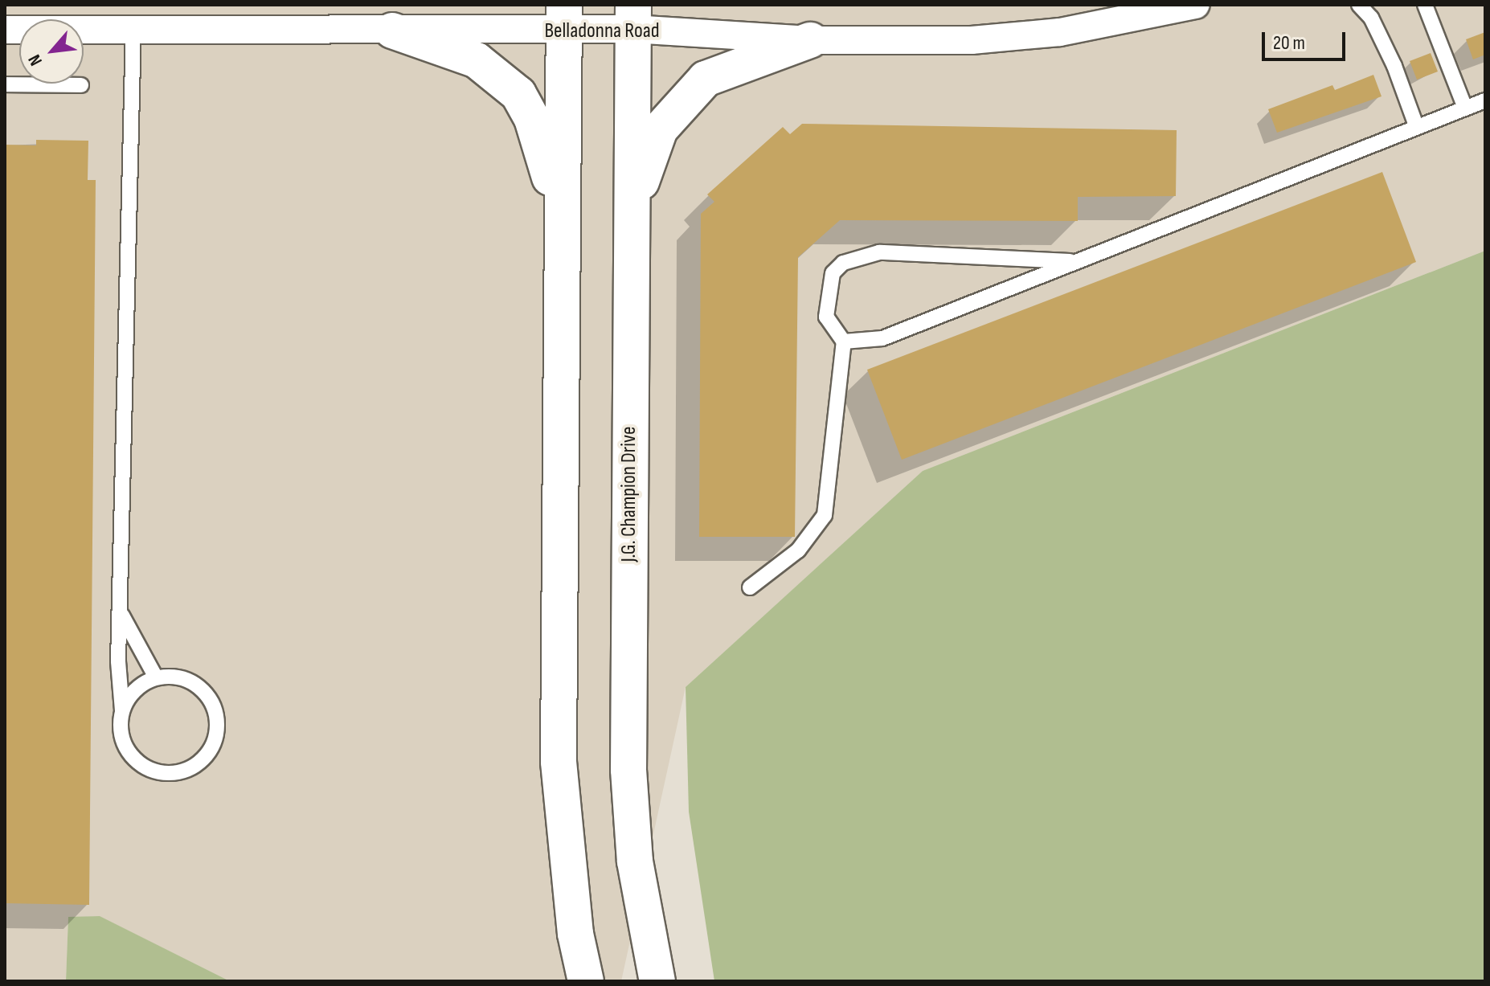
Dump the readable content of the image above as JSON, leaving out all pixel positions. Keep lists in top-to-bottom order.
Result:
{
  "streets": {
    "street": ["Belladonna Road", "J.G. Champion Drive"]
  },
  "crossings": [
    ["Belladonna Road", "J.G. Champion Drive"]
  ],
  "scale_bar": "20 m",
  "north": "bottom left"
}
